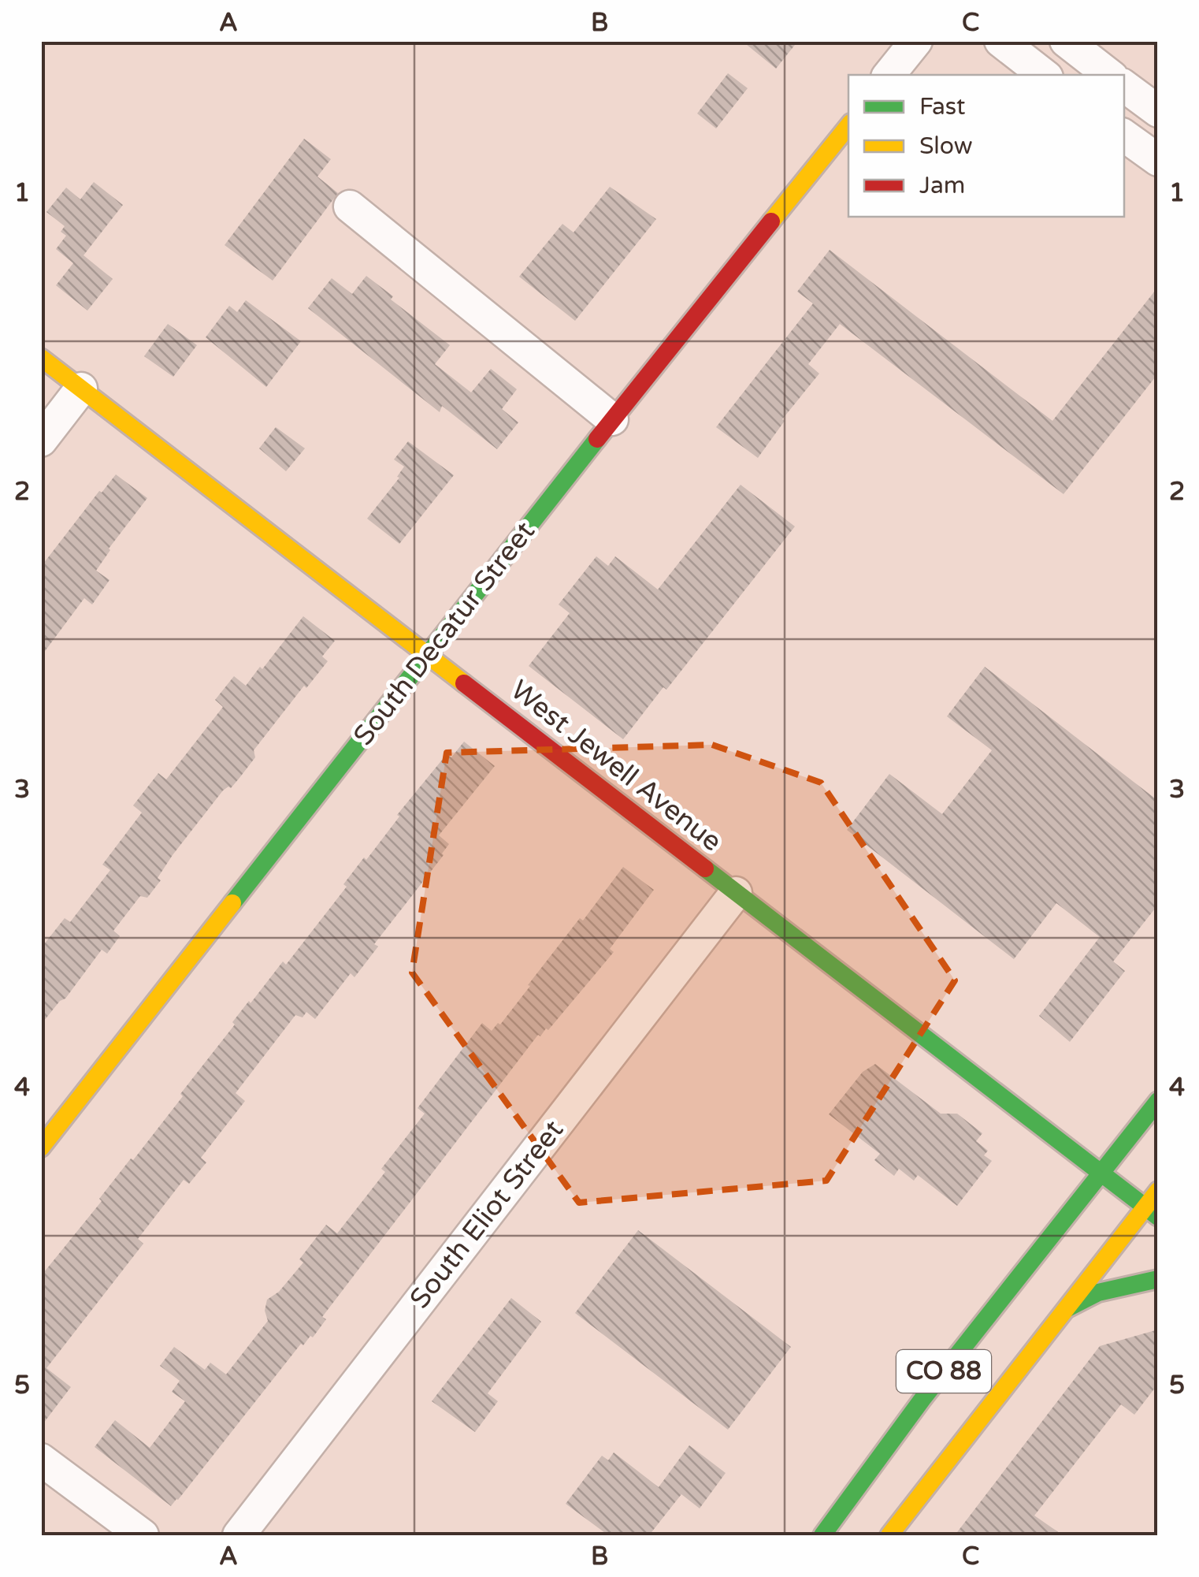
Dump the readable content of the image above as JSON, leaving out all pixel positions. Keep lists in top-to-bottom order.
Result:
{
  "streets": {
    "street": [
      "South Decatur Street",
      "West Jewell Avenue",
      "South Eliot Street",
      "CO 88"
    ]
  },
  "crossings": [
    ["South Decatur Street", "West Jewell Avenue"],
    ["West Jewell Avenue", "South Eliot Street"],
    ["West Jewell Avenue", "CO 88"]
  ],
  "legend": ["Fast", "Slow", "Jam"],
  "grid": {
    "columns": ["A", "B", "C"],
    "rows": [
      "1",
      "2",
      "3",
      "4",
      "5"
    ]
  }
}
